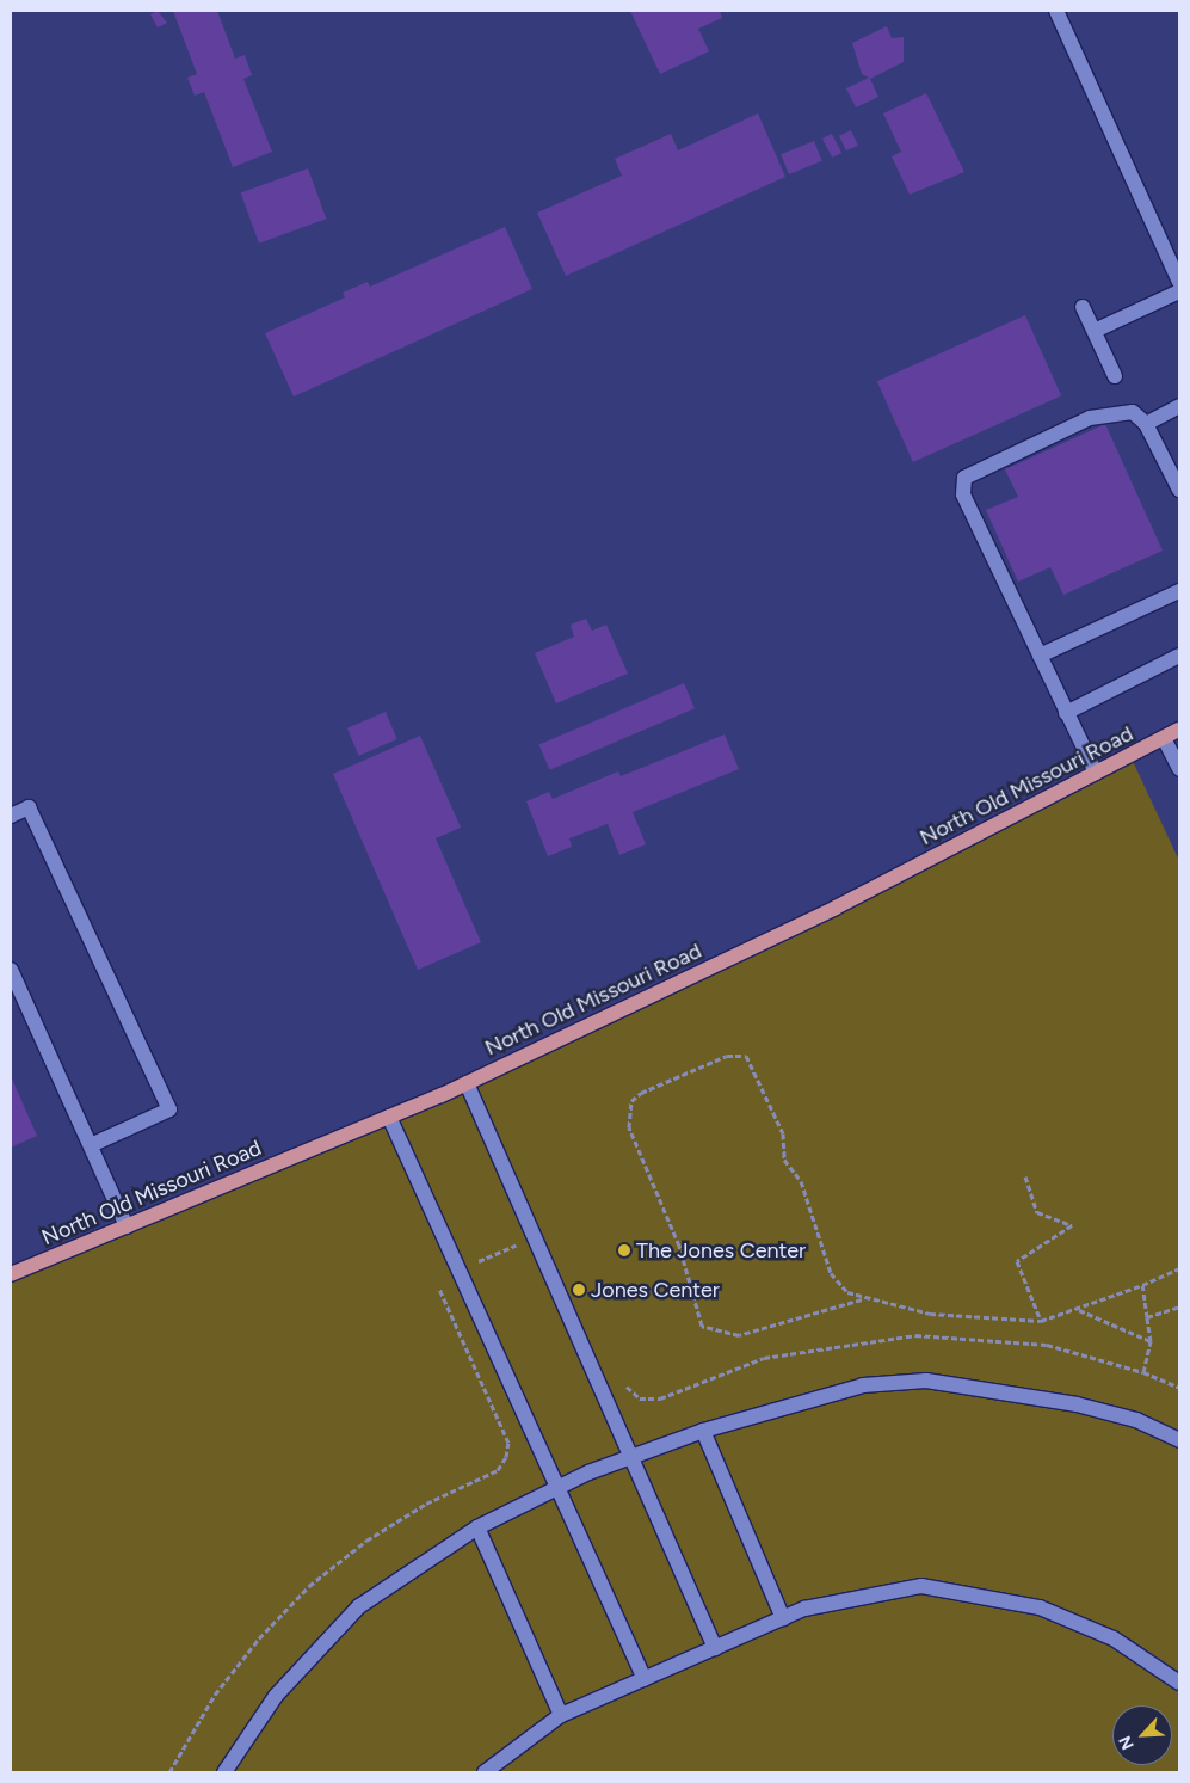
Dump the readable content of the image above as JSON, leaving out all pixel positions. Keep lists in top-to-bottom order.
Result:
{
  "streets": {
    "main road": ["North Old Missouri Road"]
  },
  "places": ["The Jones Center", "Jones Center"],
  "north": "bottom left"
}
